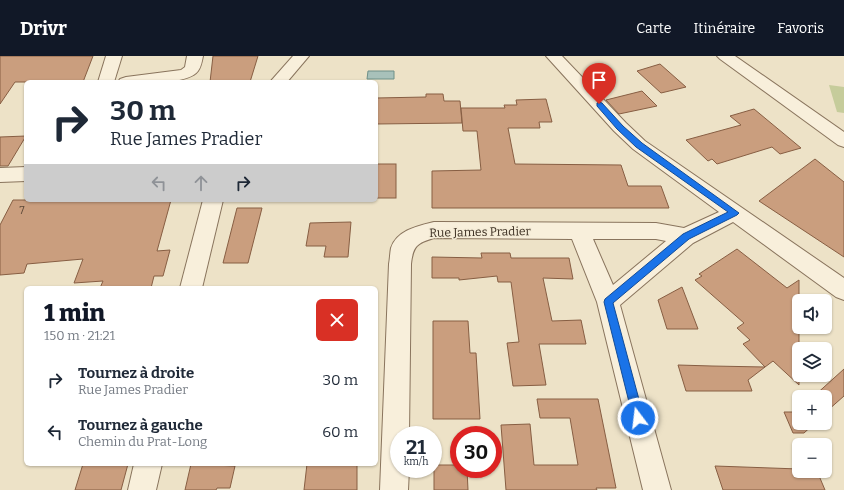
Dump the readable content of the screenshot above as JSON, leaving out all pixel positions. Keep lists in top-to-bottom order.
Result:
{
  "streets": {
    "street": ["Rue James Pradier"]
  },
  "house_numbers": ["7"],
  "page": {
    "header": "Drivr",
    "nav": ["Carte", "Itinéraire", "Favoris"],
    "turn": ["30 m", "Rue James Pradier"],
    "heading": ["1 min", "150 m · 21:21"],
    "map_buttons": ["+", "−"],
    "list": [
      {
        "name": "Tournez à droite",
        "note": "Rue James Pradier",
        "value": "30 m"
      },
      {
        "name": "Tournez à gauche",
        "note": "Chemin du Prat-Long",
        "value": "60 m"
      }
    ],
    "speed": "21 km/h",
    "limit": "30"
  }
}
